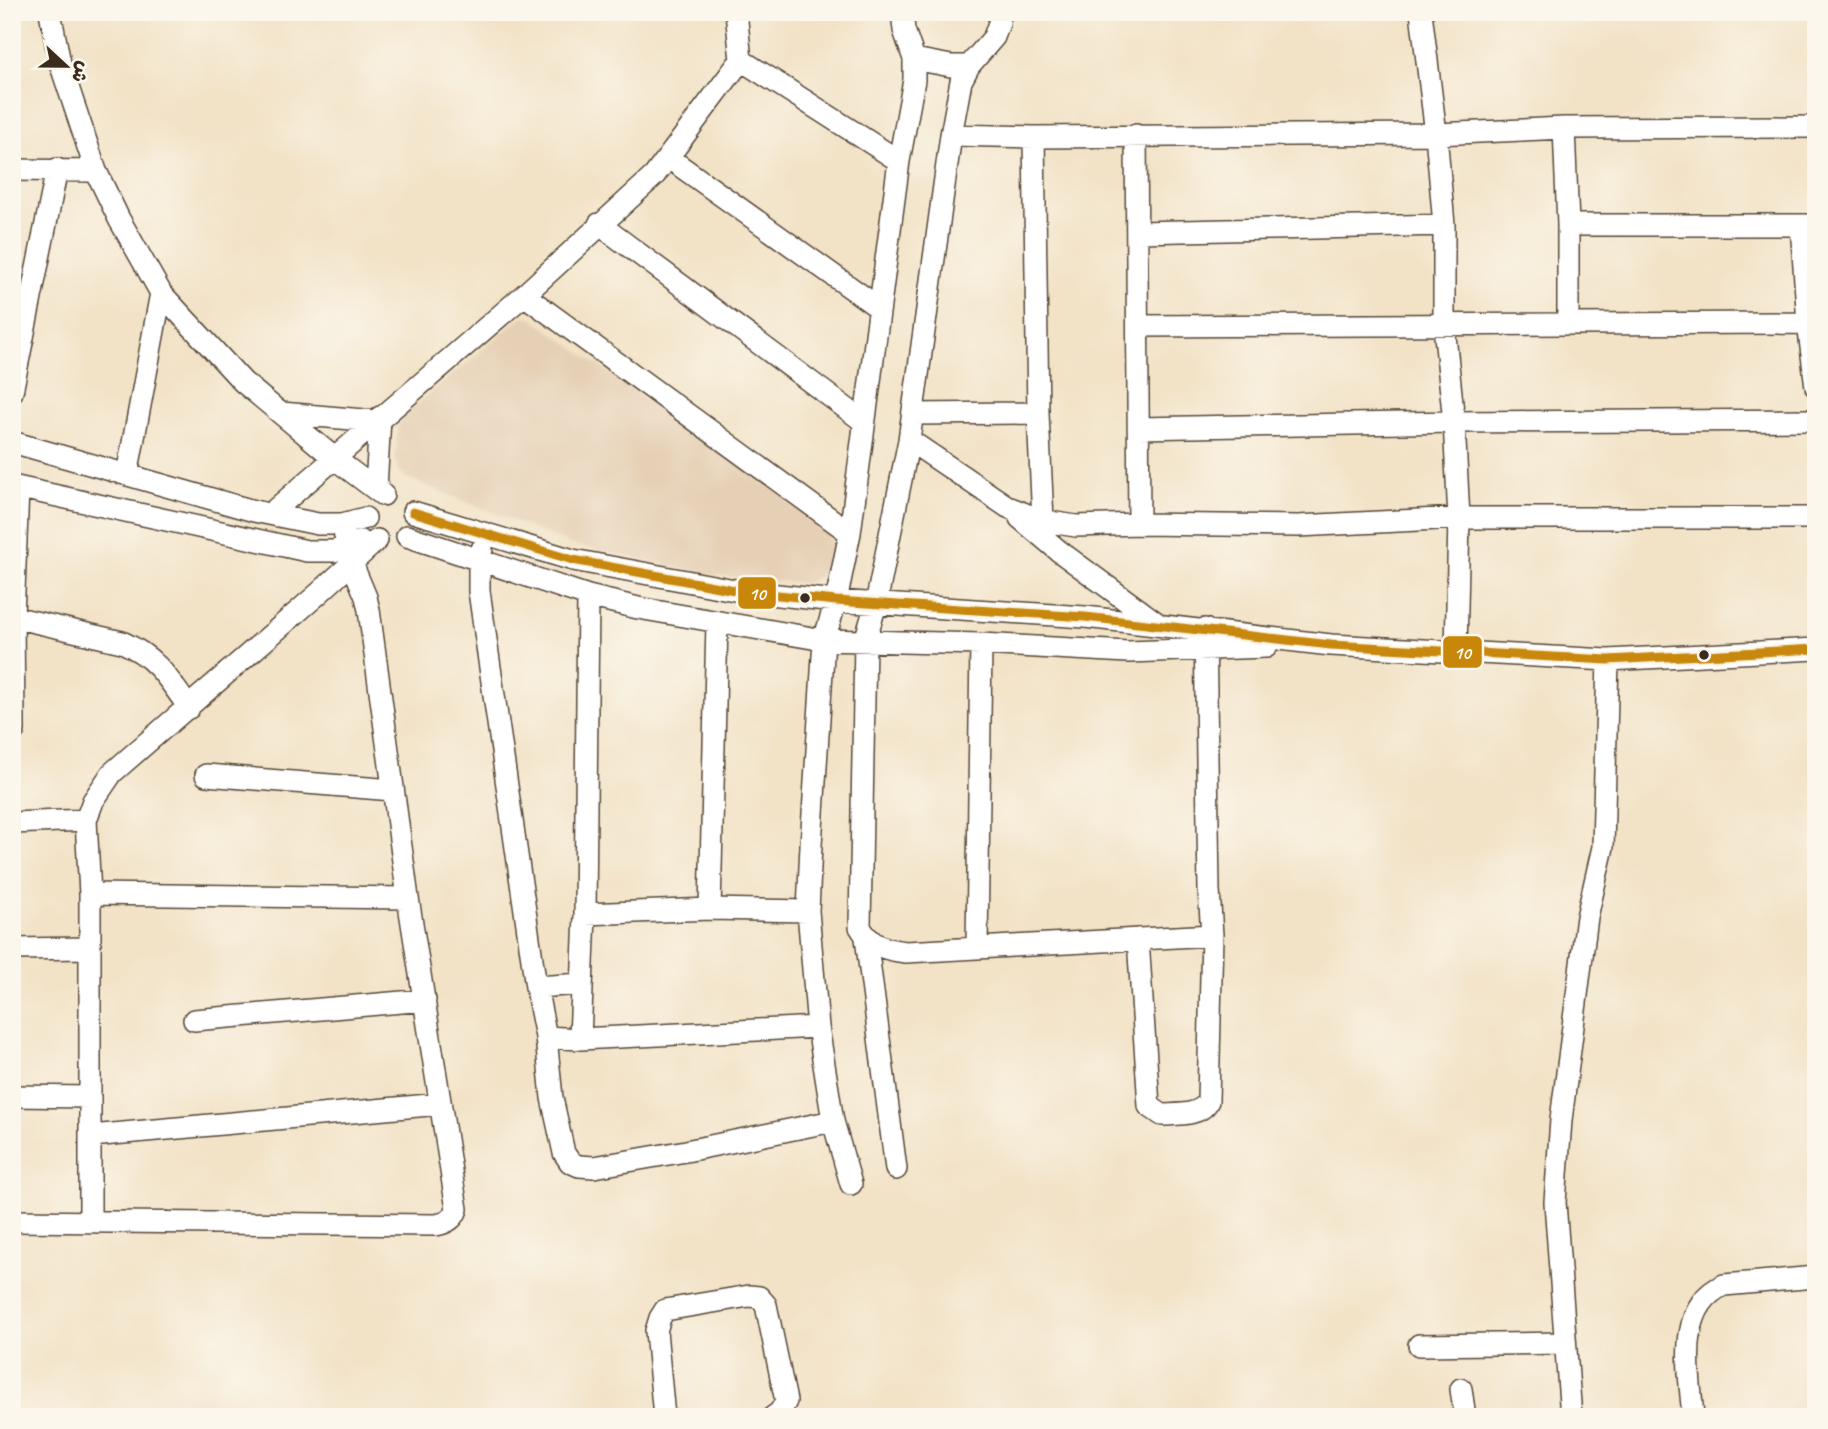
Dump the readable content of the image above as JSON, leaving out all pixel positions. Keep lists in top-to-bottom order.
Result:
{
  "lines": ["transit line 10"],
  "north": "right"
}
